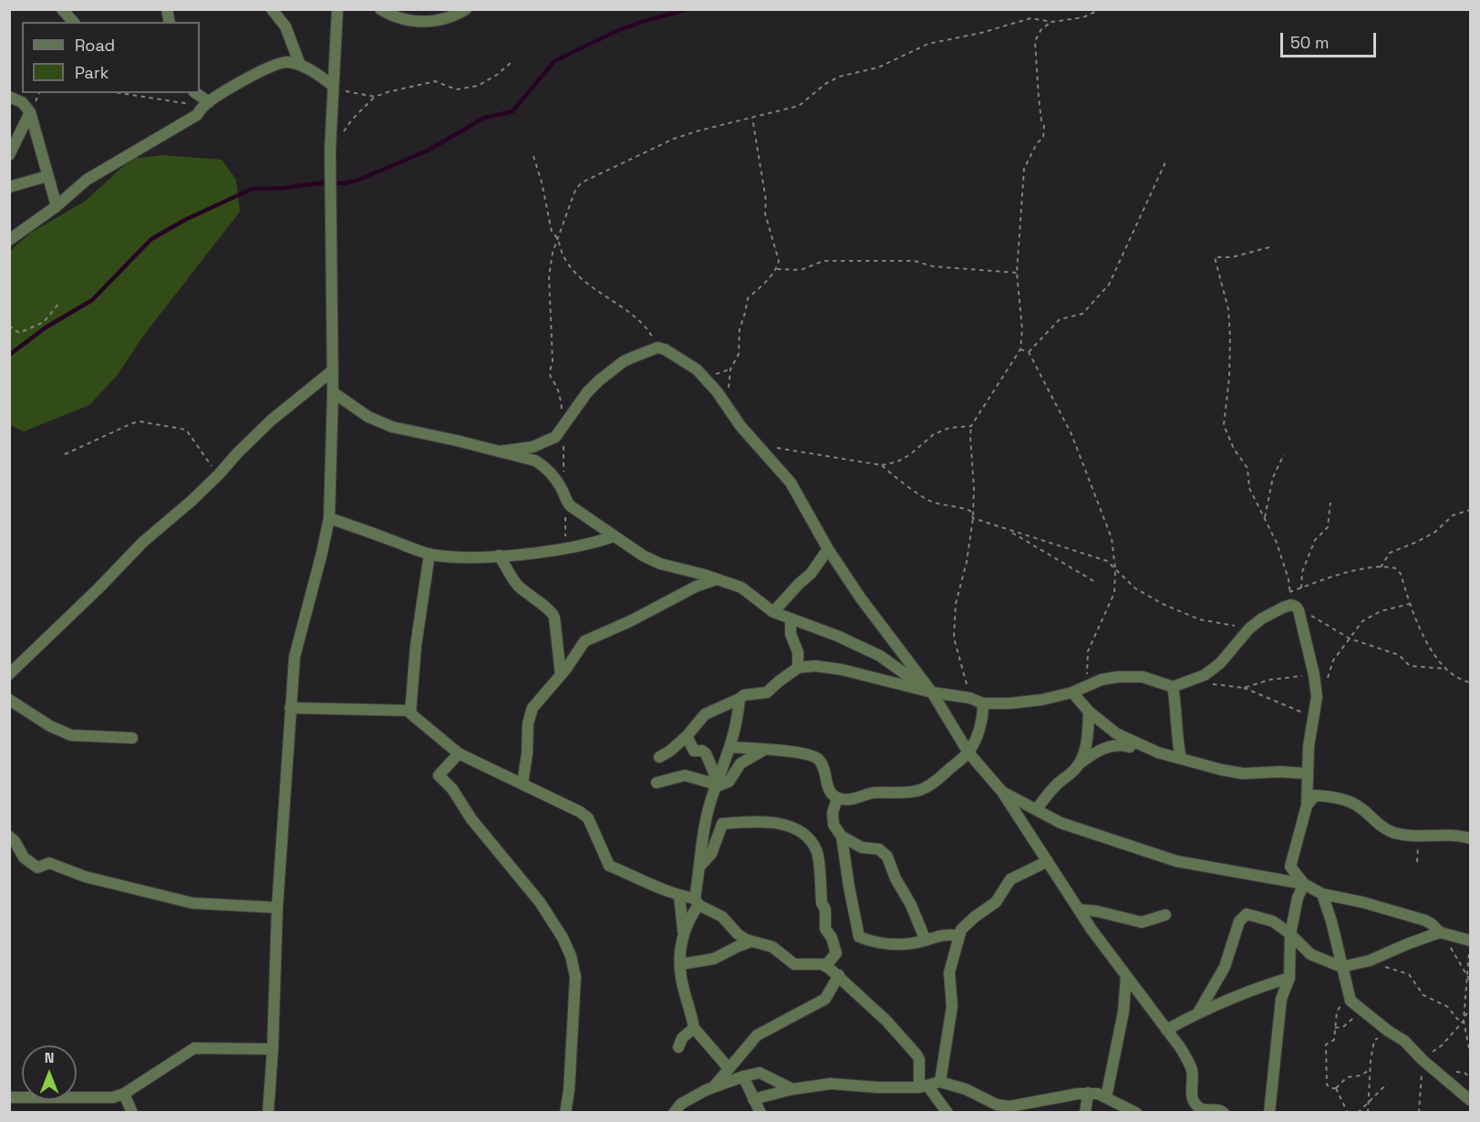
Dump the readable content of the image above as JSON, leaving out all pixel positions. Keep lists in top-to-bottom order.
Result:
{
  "legend": ["Road", "Park"],
  "scale_bar": "50 m",
  "north": "top"
}
